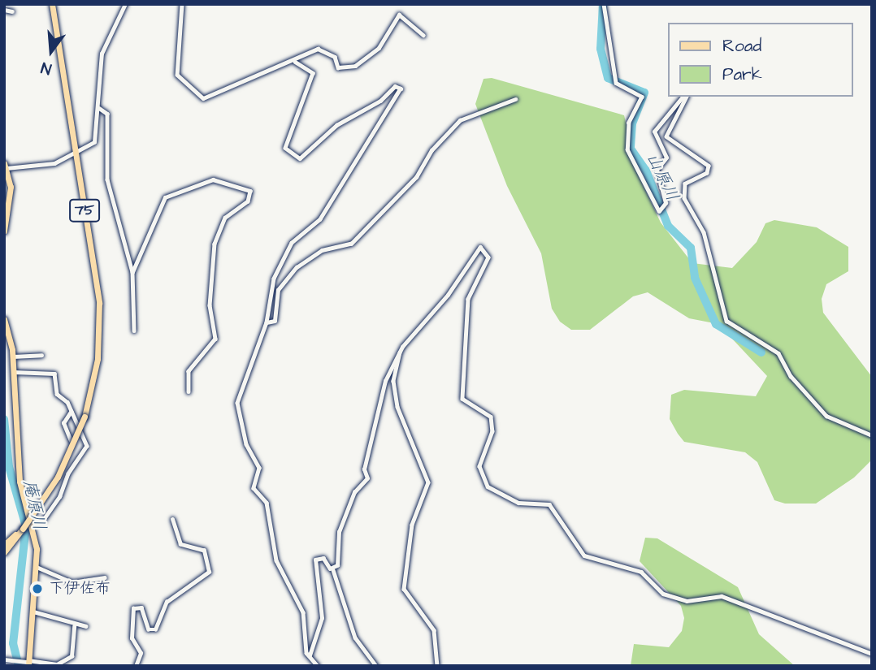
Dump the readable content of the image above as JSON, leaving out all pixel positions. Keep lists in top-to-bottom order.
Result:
{
  "streets": {
    "main road": ["75"]
  },
  "water": ["山原川", "庵原川"],
  "places": ["下伊佐布"],
  "legend": ["Road", "Park"],
  "north": "bottom"
}
